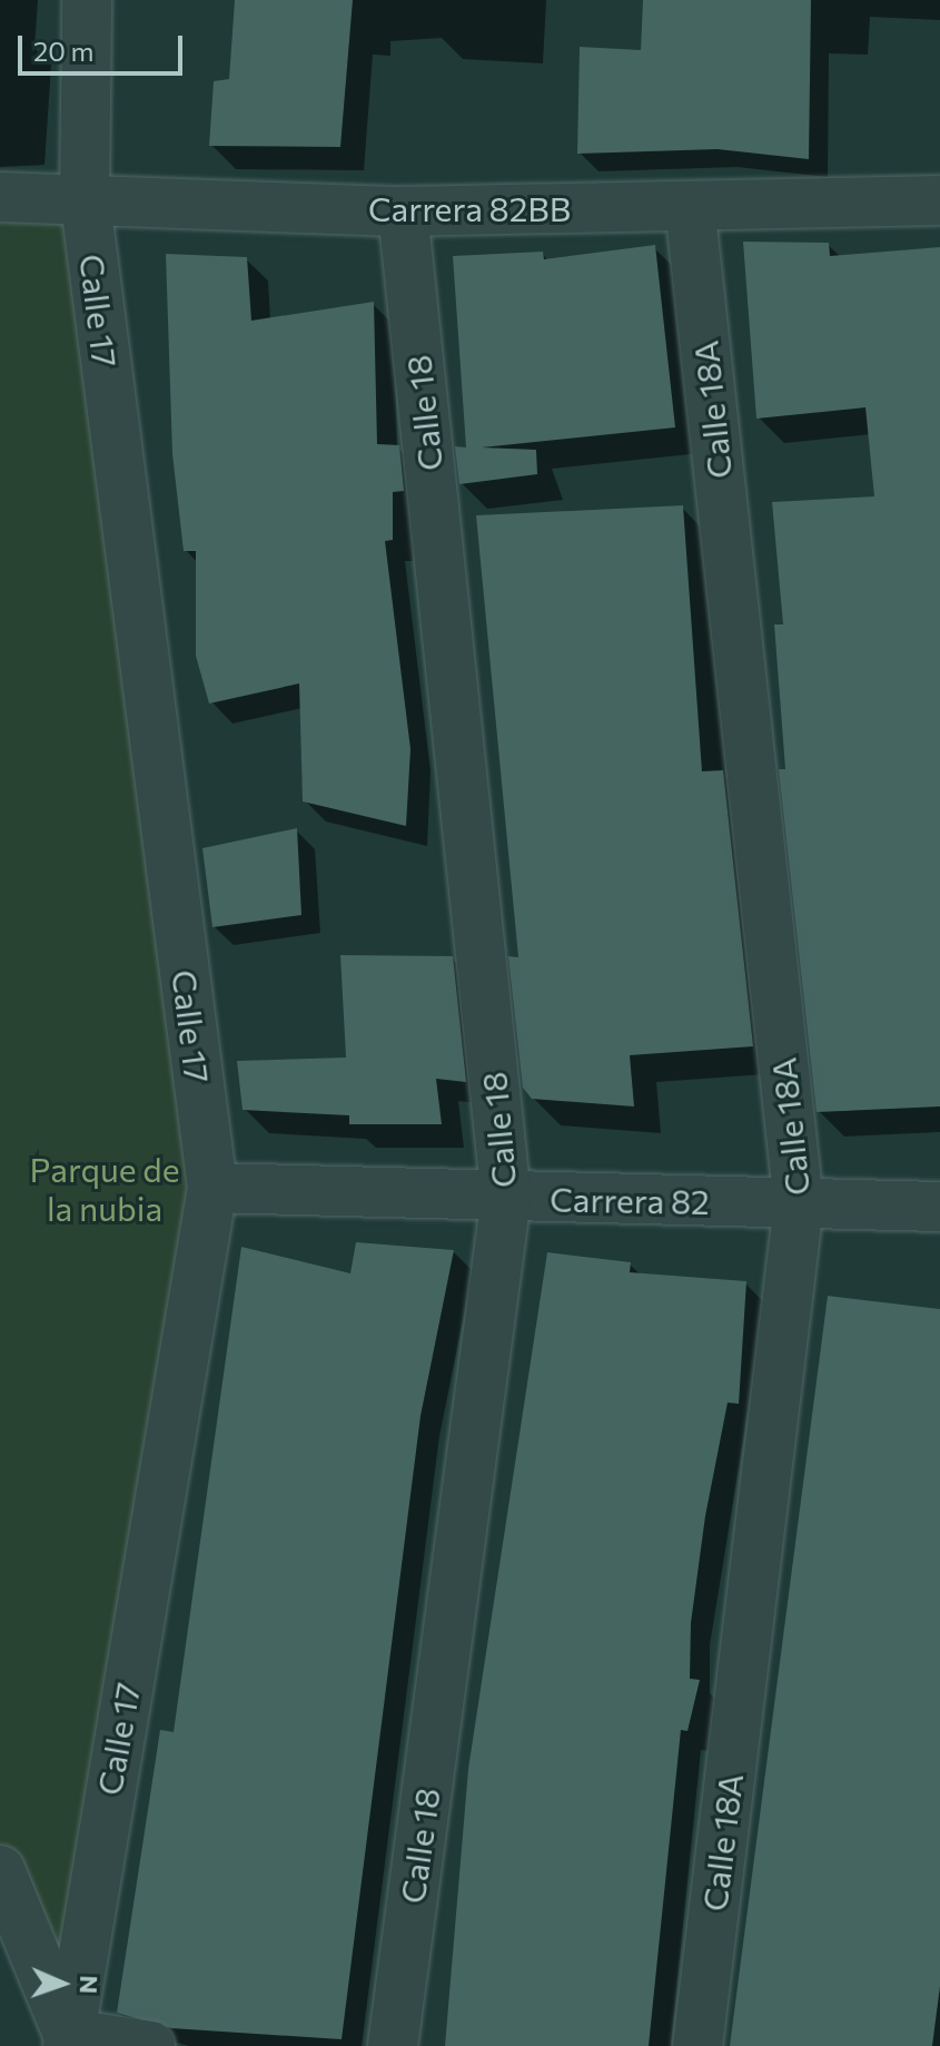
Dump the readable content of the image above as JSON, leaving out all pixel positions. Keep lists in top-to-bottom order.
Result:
{
  "streets": {
    "street": [
      "Carrera 82BB",
      "Calle 17",
      "Calle 18A",
      "Calle 18",
      "Carrera 82"
    ]
  },
  "crossings": [
    ["Carrera 82BB", "Calle 17"],
    ["Carrera 82BB", "Calle 18A"],
    ["Carrera 82BB", "Calle 18"],
    ["Calle 17", "Carrera 82"],
    ["Calle 18A", "Carrera 82"],
    ["Calle 18", "Carrera 82"]
  ],
  "parks": ["Parque de la nubia"],
  "scale_bar": "20 m",
  "north": "right"
}
